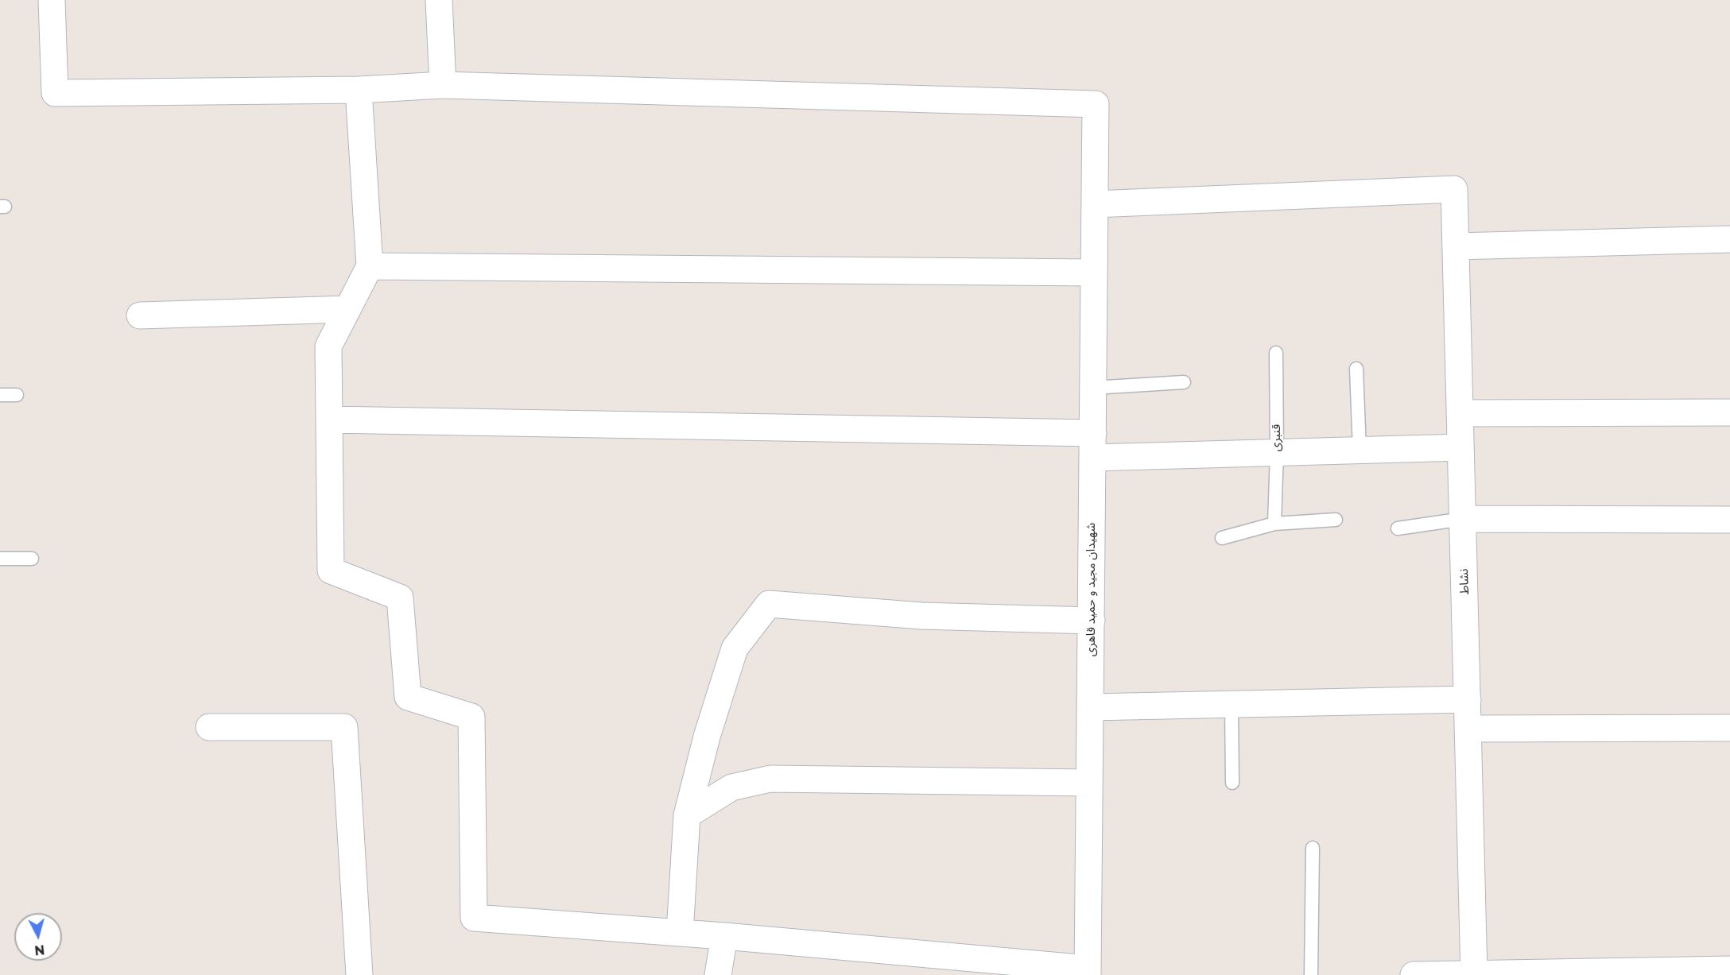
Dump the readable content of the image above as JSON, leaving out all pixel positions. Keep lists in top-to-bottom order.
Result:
{
  "streets": {
    "street": ["نشاط", "شهیدان مجید و حمید قاهری"],
    "lane": ["قنبری"]
  },
  "crossings": [
    ["نشاط", "شهیدان مجید و حمید قاهری"]
  ],
  "north": "bottom"
}
